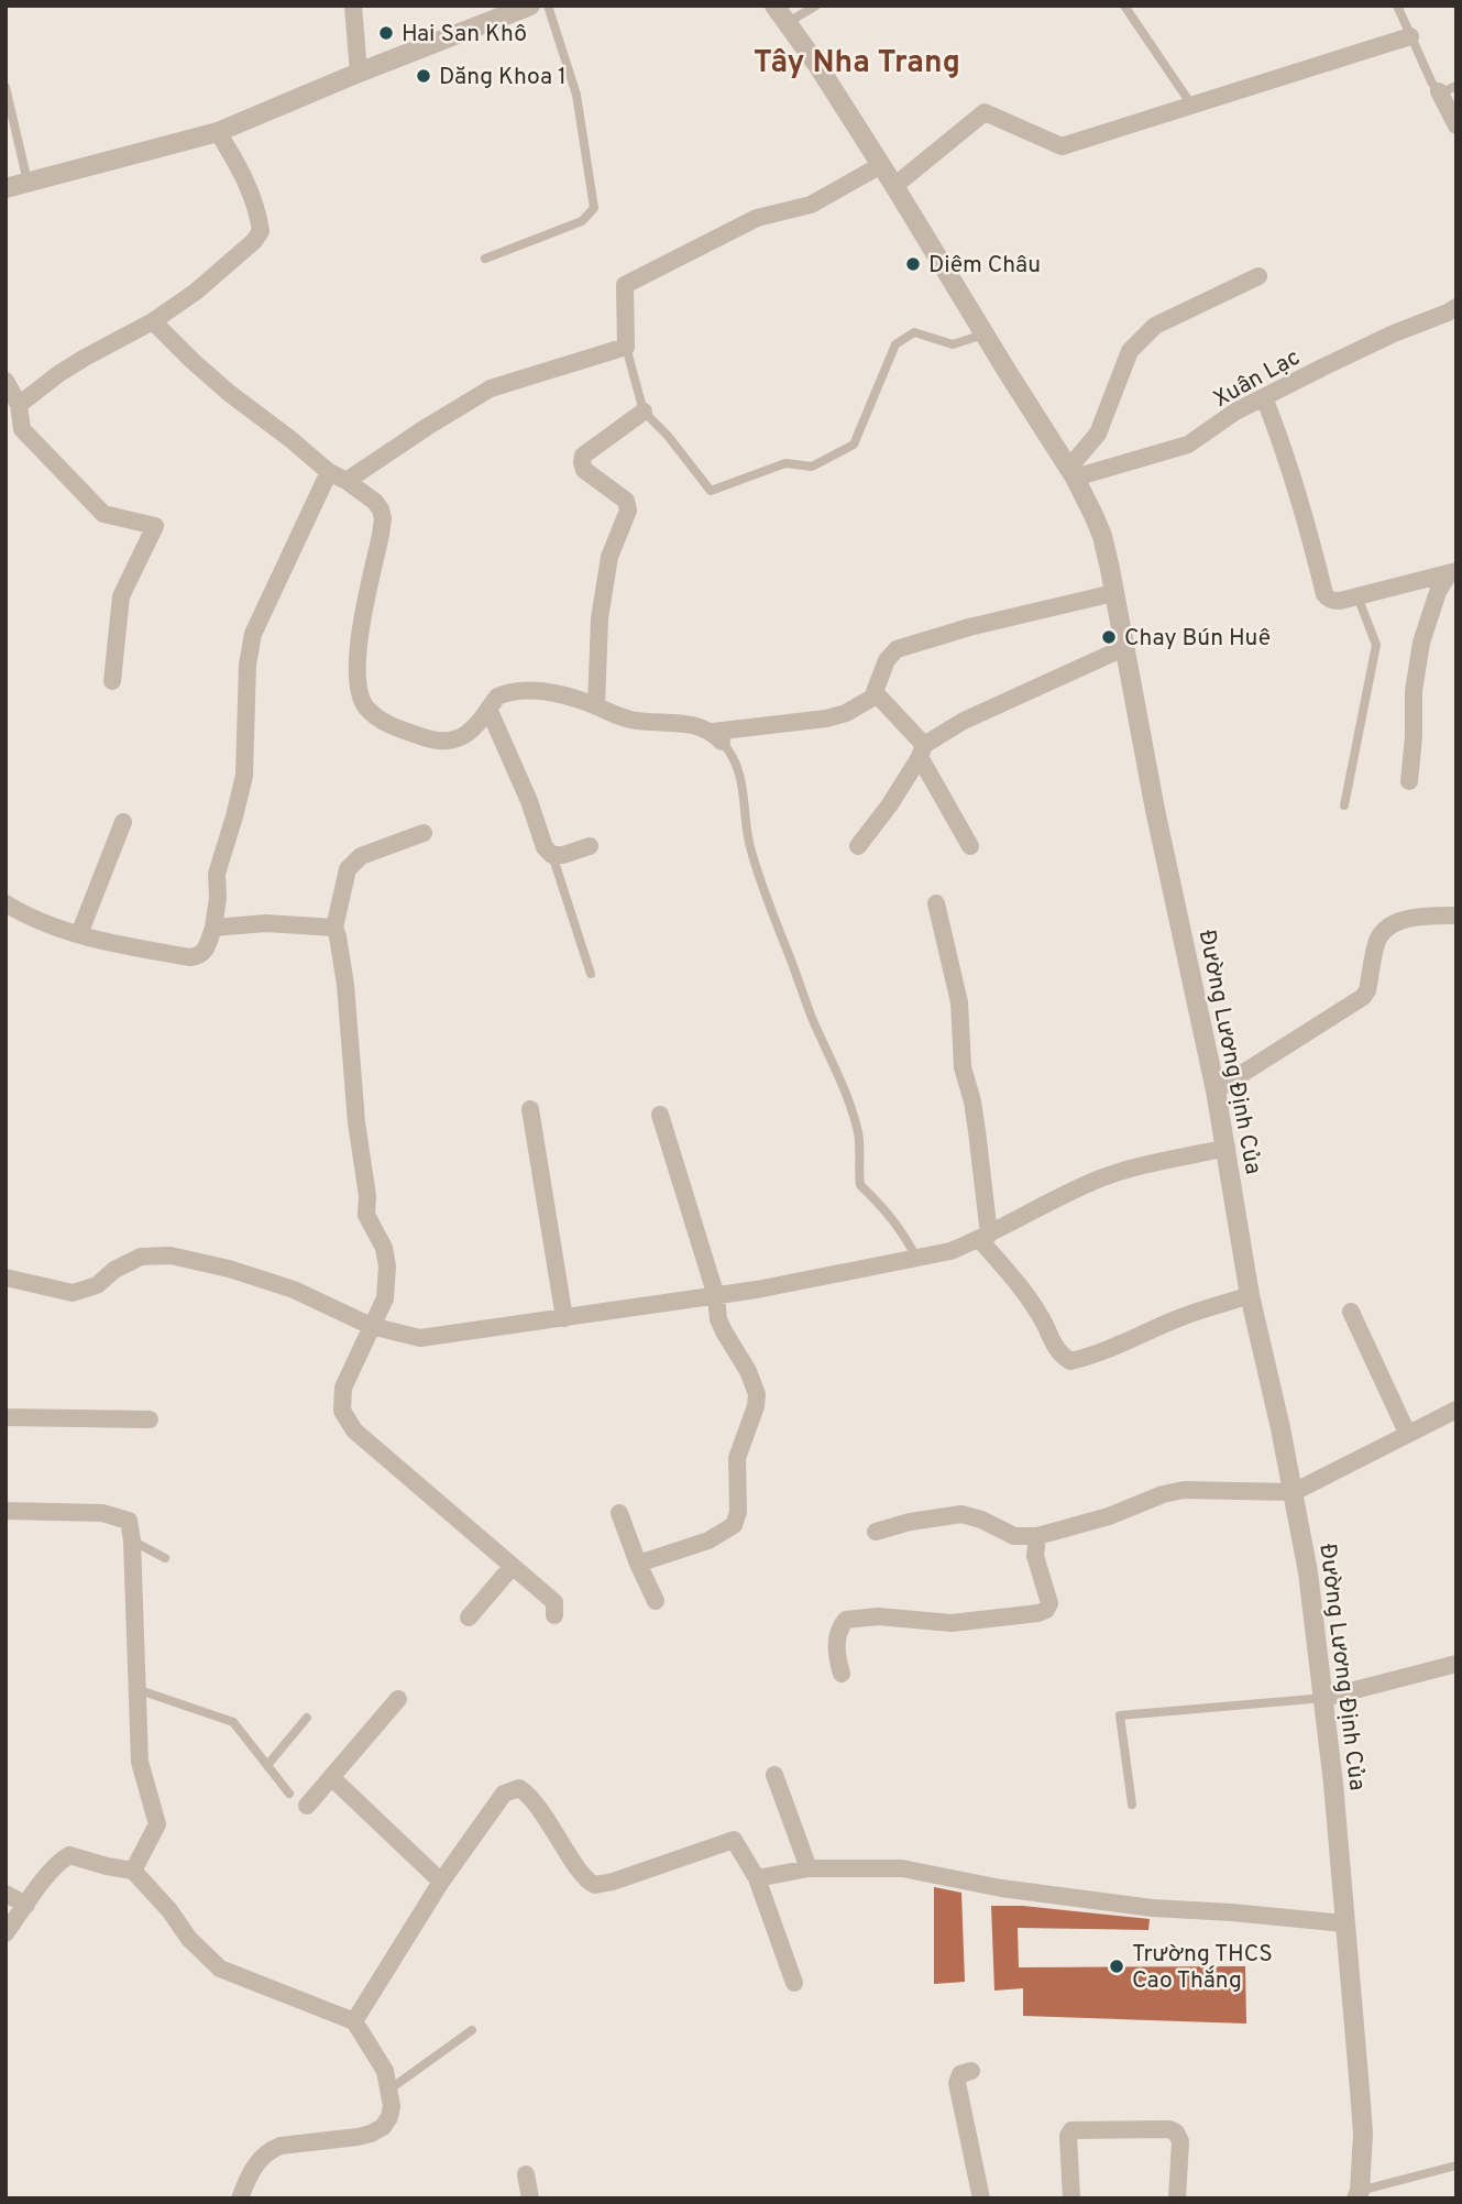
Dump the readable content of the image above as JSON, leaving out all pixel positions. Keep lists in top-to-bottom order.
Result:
{
  "streets": {
    "street": ["Xuân Lạc", "Đường Lương Định Của"]
  },
  "crossings": [
    ["Xuân Lạc", "Đường Lương Định Của"]
  ],
  "districts": ["Tây Nha Trang"],
  "places": [
    "Hai San Khô",
    "Dăng Khoa 1",
    "Diêm Châu",
    "Chay Bún Huê",
    "Trường THCS Cao Thắng"
  ]
}
